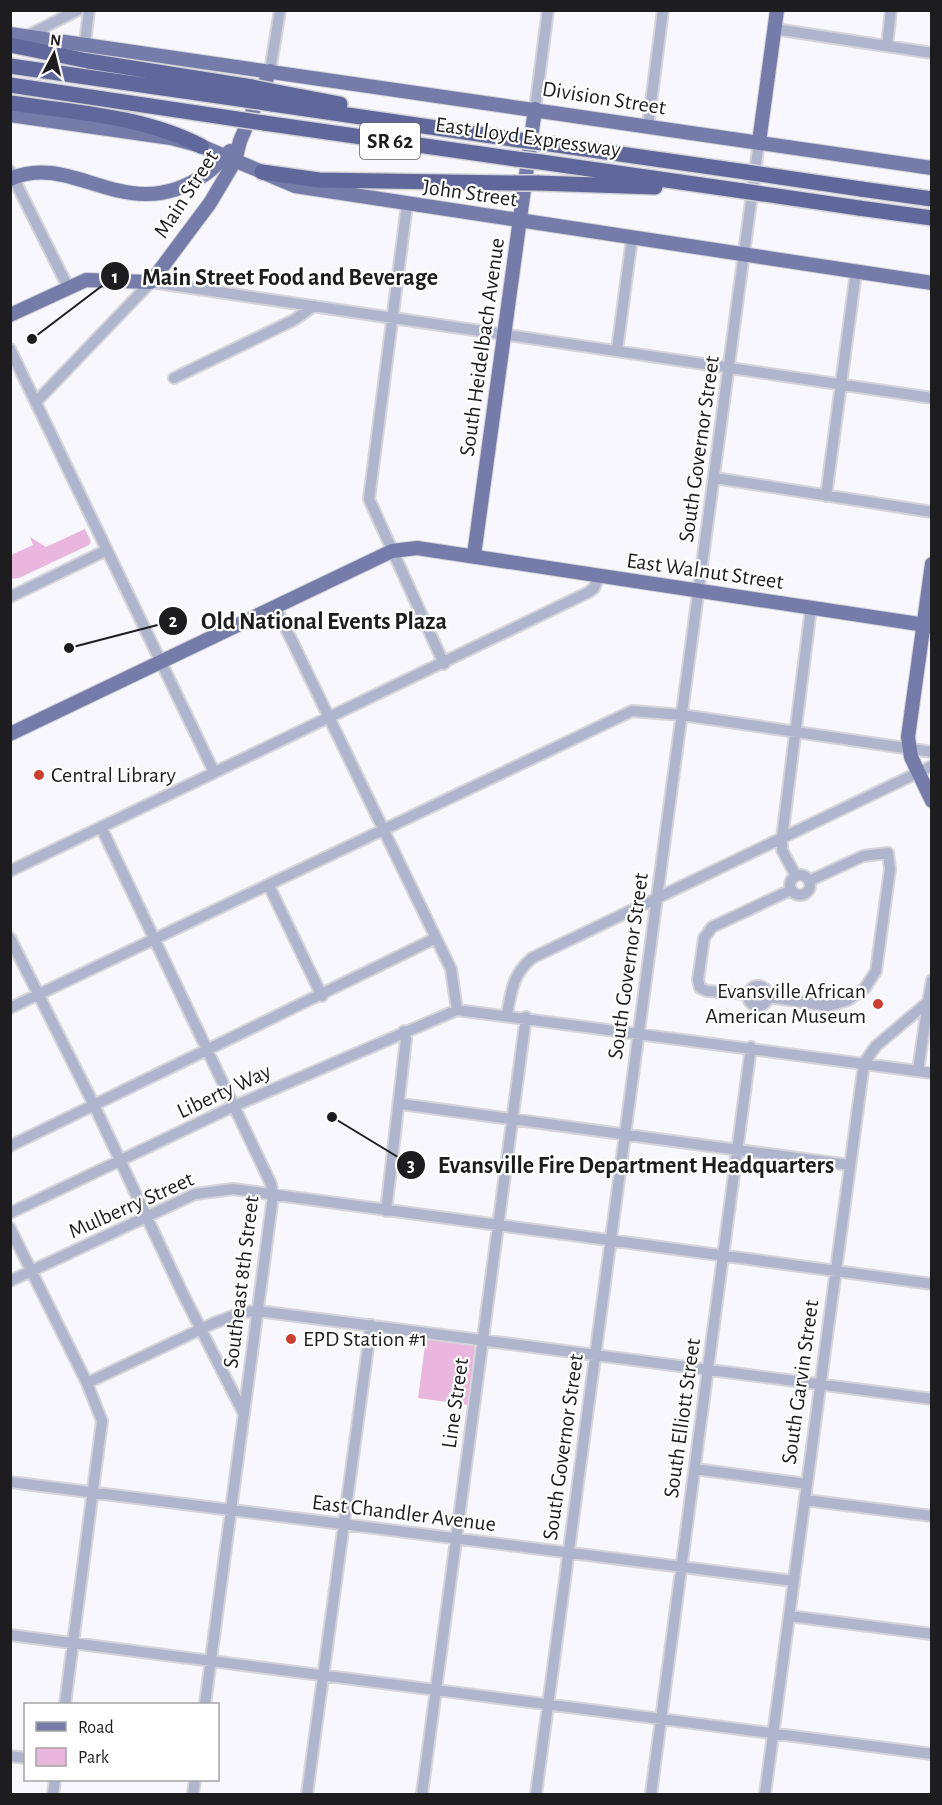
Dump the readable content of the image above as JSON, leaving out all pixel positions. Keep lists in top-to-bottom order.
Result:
{
  "streets": {
    "highway": ["East Lloyd Expressway", "SR 62"],
    "main road": [
      "Division Street",
      "John Street",
      "Main Street",
      "South Heidelbach Avenue",
      "East Walnut Street"
    ],
    "street": [
      "South Governor Street",
      "Liberty Way",
      "Mulberry Street",
      "Southeast 8th Street",
      "South Garvin Street",
      "Line Street",
      "South Elliott Street",
      "East Chandler Avenue"
    ]
  },
  "crossings": [
    ["Division Street", "Main Street"],
    ["Division Street", "South Heidelbach Avenue"],
    ["Division Street", "South Governor Street"],
    ["John Street", "Main Street"],
    ["John Street", "South Heidelbach Avenue"],
    ["John Street", "South Governor Street"],
    ["South Heidelbach Avenue", "East Walnut Street"],
    ["South Governor Street", "East Walnut Street"],
    ["South Governor Street", "Mulberry Street"],
    ["South Governor Street", "East Chandler Avenue"],
    ["Liberty Way", "Southeast 8th Street"],
    ["Mulberry Street", "Southeast 8th Street"],
    ["Mulberry Street", "South Garvin Street"],
    ["Mulberry Street", "Line Street"],
    ["Mulberry Street", "South Elliott Street"],
    ["Southeast 8th Street", "East Chandler Avenue"],
    ["South Garvin Street", "East Chandler Avenue"],
    ["Line Street", "East Chandler Avenue"],
    ["South Elliott Street", "East Chandler Avenue"]
  ],
  "places": [
    "Main Street Food and Beverage",
    "Old National Events Plaza",
    "Central Library",
    "Evansville African American Museum",
    "Evansville Fire Department Headquarters",
    "EPD Station #1"
  ],
  "legend": ["Road", "Park"],
  "north": "top"
}
